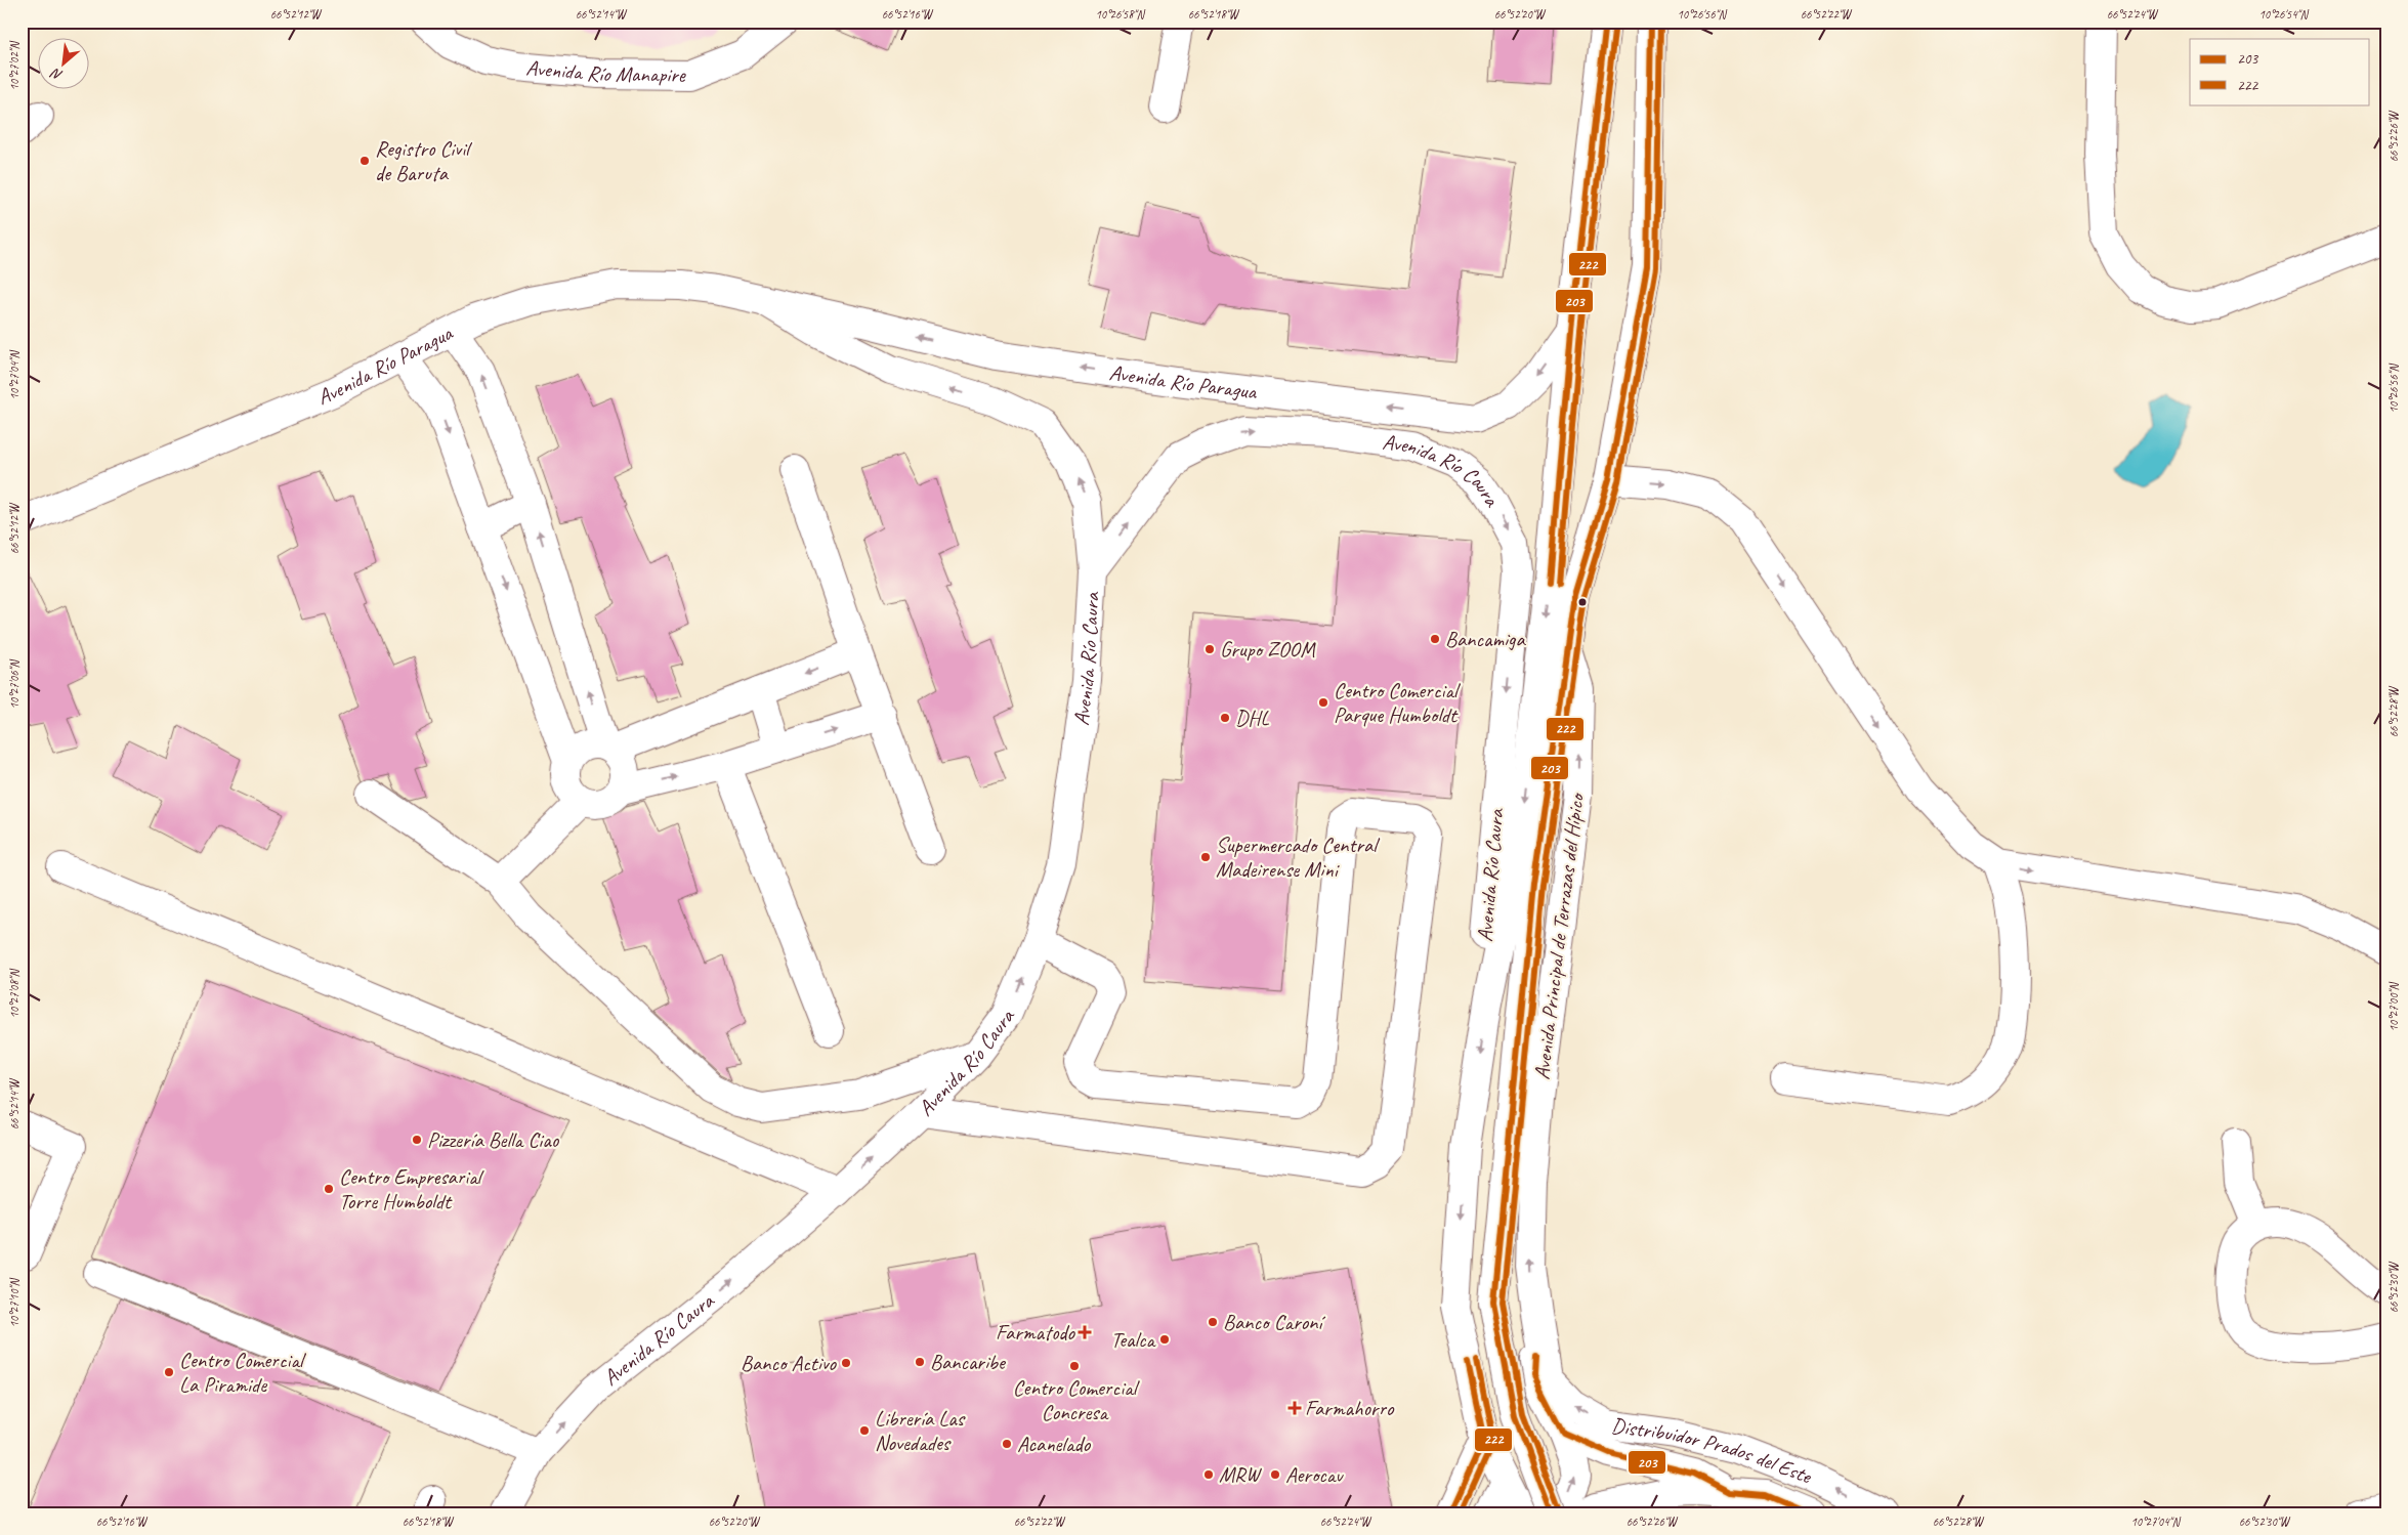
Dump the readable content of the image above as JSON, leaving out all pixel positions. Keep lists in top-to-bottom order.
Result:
{
  "streets": {
    "main road": [
      "Avenida Río Manapire",
      "Avenida Río Paragua",
      "Avenida Río Caura",
      "Avenida Principal de Terrazas del Hípico",
      "Distribuidor Prados del Este"
    ]
  },
  "crossings": [
    ["Avenida Río Paragua", "Avenida Río Caura"],
    ["Avenida Principal de Terrazas del Hípico", "Distribuidor Prados del Este"]
  ],
  "one_way": ["Avenida Río Paragua"],
  "places": {
    "other": [
      "Registro Civil de Baruta",
      "Bancamiga",
      "Grupo ZOOM",
      "Centro Comercial Parque Humboldt",
      "DHL",
      "Supermercado Central Madeirense Mini",
      "Pizzería Bella Ciao",
      "Centro Empresarial Torre Humboldt",
      "Banco Caroní",
      "Tealca",
      "Bancaribe",
      "Banco Activo",
      "Centro Comercial Concresa",
      "Centro Comercial La Piramide",
      "Librería Las Novedades",
      "Acanelado",
      "MRW",
      "Aerocav"
    ],
    "health": ["Farmatodo", "Farmahorro"]
  },
  "lines": ["transit line 203", "transit line 222"],
  "legend": ["203", "222"],
  "north": "bottom left",
  "coordinates": [
    "66°52'12\"W",
    "66°52'14\"W",
    "66°52'16\"W",
    "10°26'58\"N",
    "66°52'18\"W",
    "66°52'20\"W",
    "10°26'56\"N",
    "66°52'22\"W",
    "66°52'24\"W",
    "10°26'54\"N",
    "10°27'02\"N",
    "66°52'26\"W",
    "10°27'04\"N",
    "10°27'06\"N",
    "66°52'28\"W",
    "10°27'08\"N",
    "10°27'00\"N",
    "66°52'30\"W",
    "10°27'10\"N"
  ]
}
